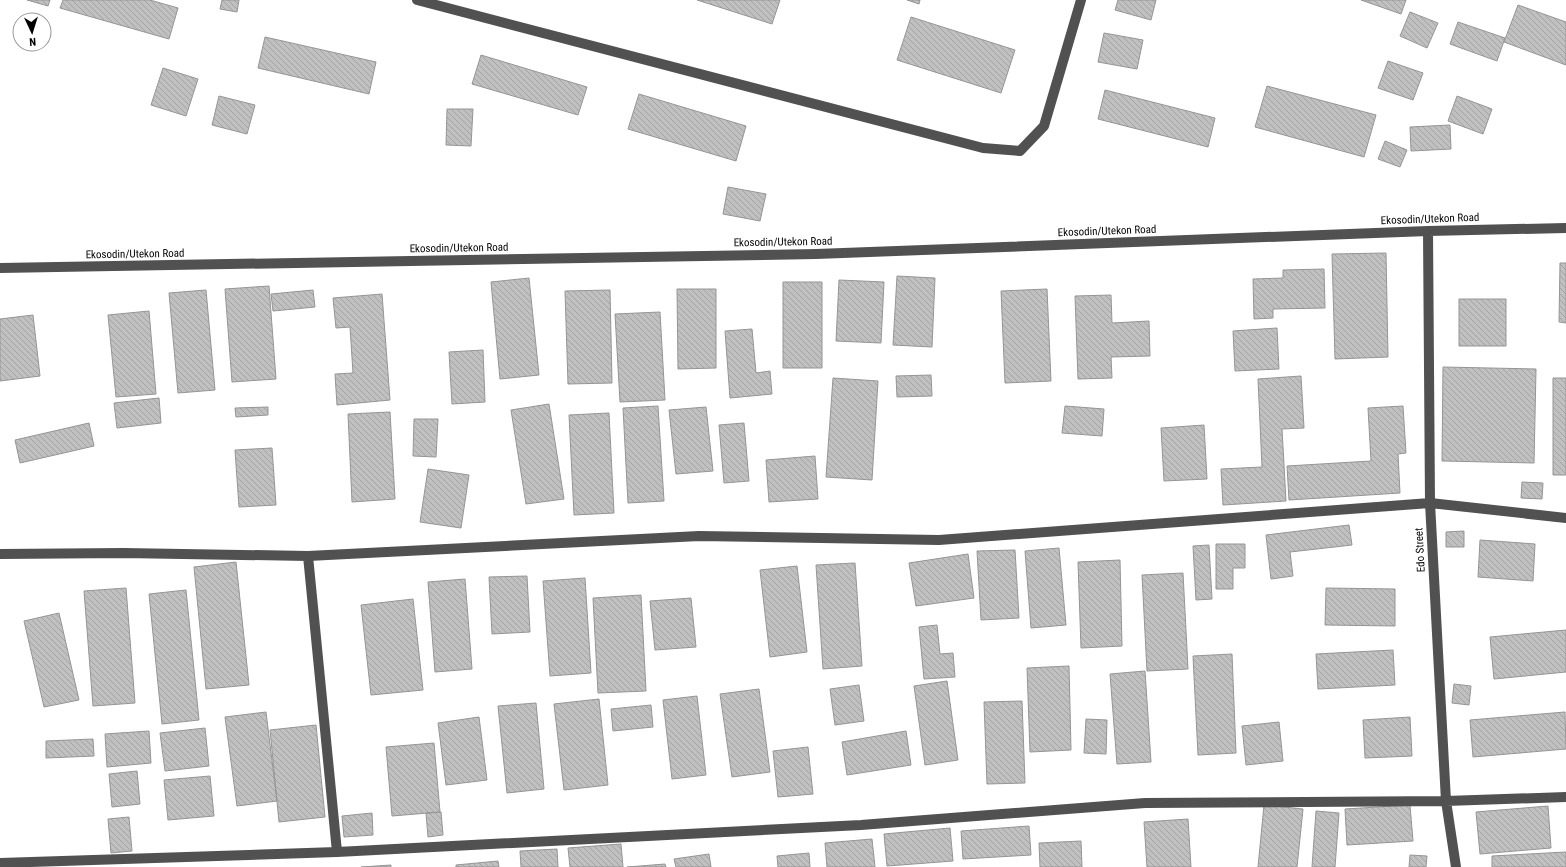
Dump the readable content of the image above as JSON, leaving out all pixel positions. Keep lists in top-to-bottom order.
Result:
{
  "streets": {
    "street": ["Ekosodin/Utekon Road", "Edo Street"]
  },
  "crossings": [
    ["Ekosodin/Utekon Road", "Edo Street"]
  ],
  "north": "bottom"
}
